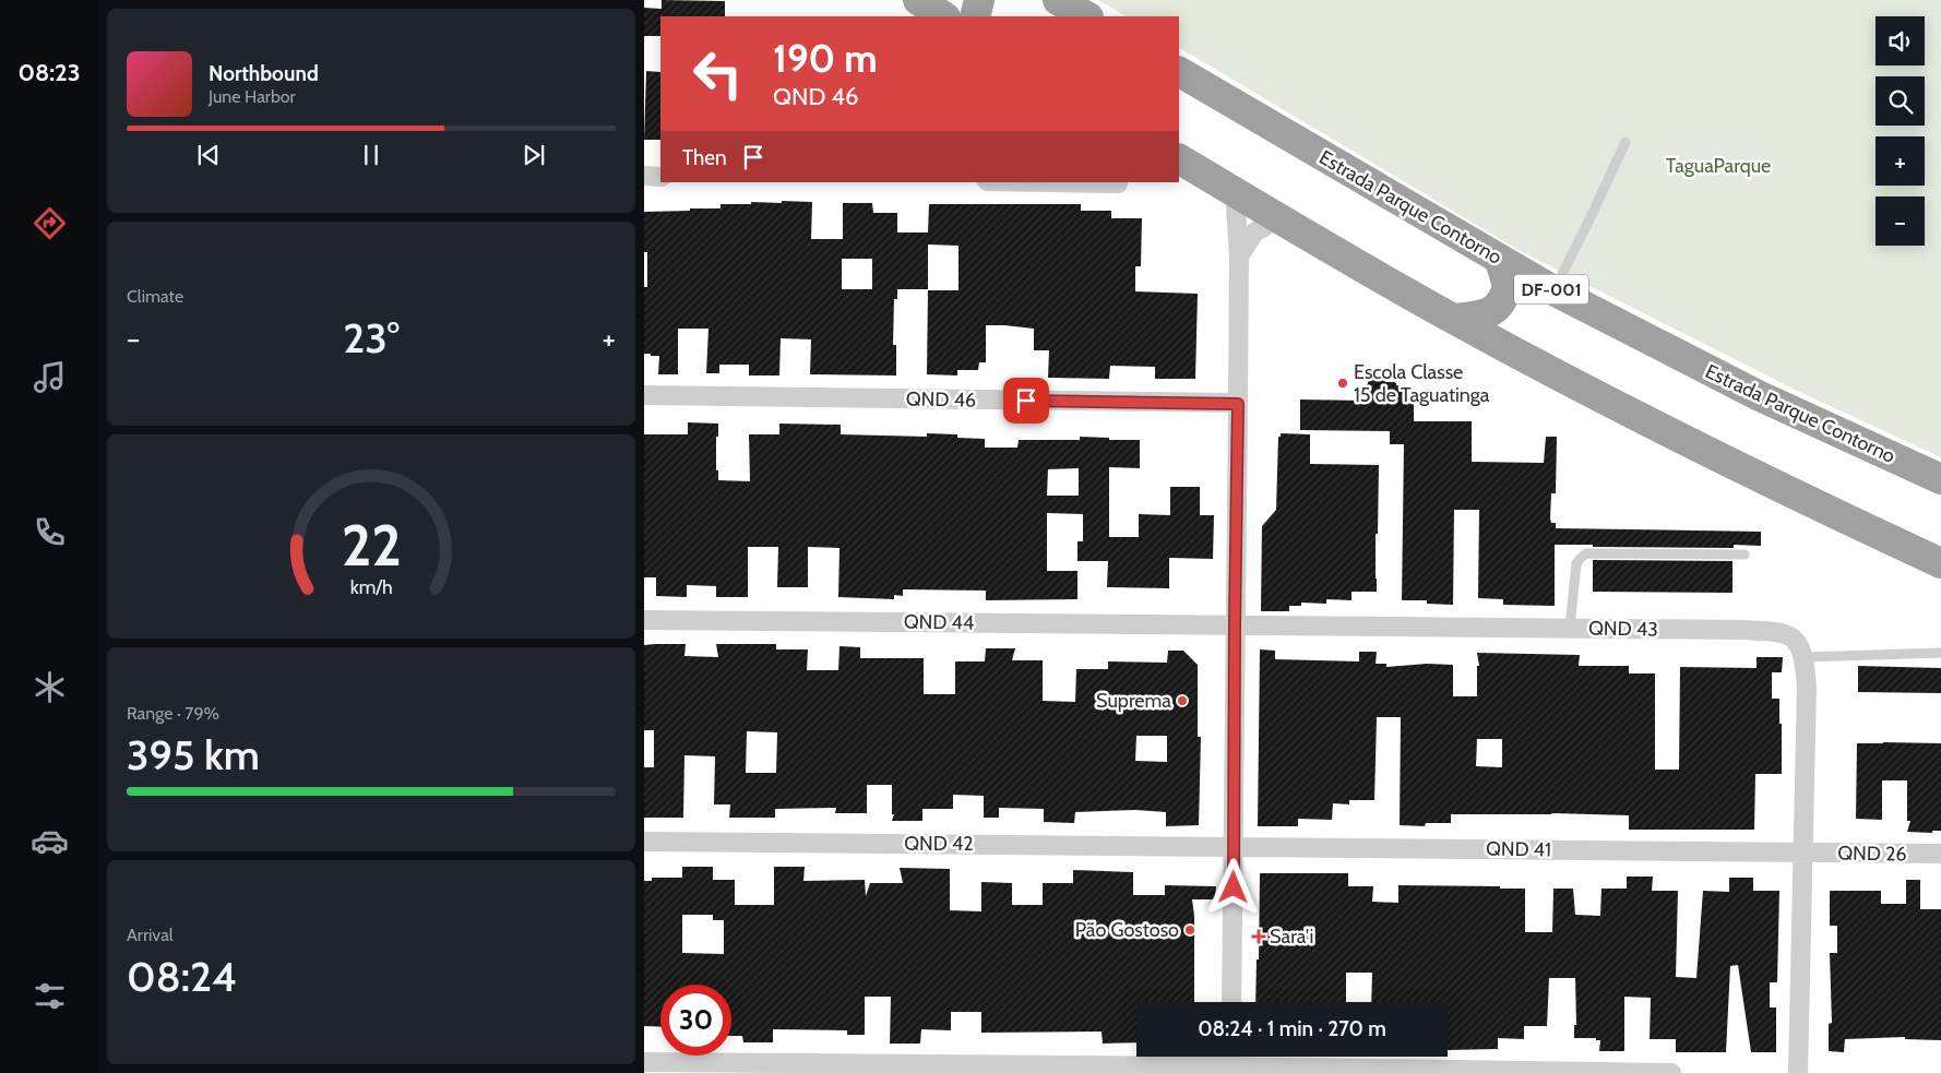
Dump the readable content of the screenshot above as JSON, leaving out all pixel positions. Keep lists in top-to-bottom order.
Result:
{
  "streets": {
    "highway": ["Estrada Parque Contorno", "DF-001"],
    "street": [
      "QND 46",
      "QND 44",
      "QND 43",
      "QND 42",
      "QND 41",
      "QND 26"
    ]
  },
  "crossings": [
    ["QND 44", "QND 43"],
    ["QND 42", "QND 41"],
    ["QND 41", "QND 26"]
  ],
  "parks": ["TaguaParque"],
  "places": {
    "other": ["Escola Classe 15 de Taguatinga", "Suprema", "Pão Gostoso"],
    "health": ["Sara'i"]
  },
  "page": {
    "tabs": "08:23",
    "map_buttons": ["+", "−"],
    "turn": ["190 m", "QND 46"],
    "song": ["Northbound", "June Harbor"],
    "then": "Then",
    "tile": [
      "Climate",
      ["Range · 79%", "395 km"],
      ["Arrival", "08:24"]
    ],
    "heat": ["−", "23°", "+"],
    "limit": "30",
    "trip": "08:24 · 1 min · 270 m",
    "gauge": ["22", "km/h"]
  }
}
